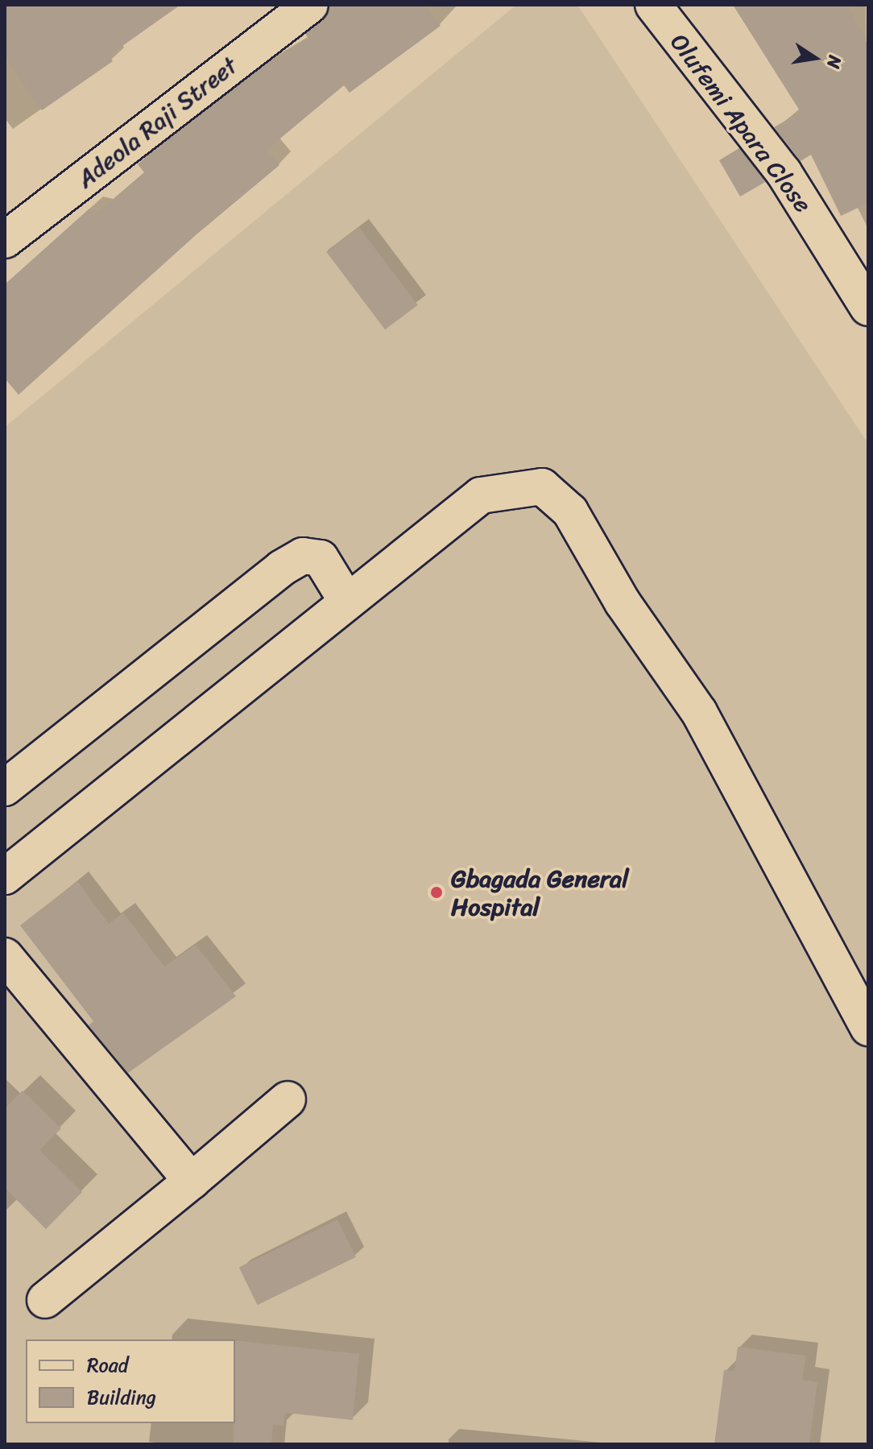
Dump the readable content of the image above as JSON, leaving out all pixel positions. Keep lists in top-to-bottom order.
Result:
{
  "streets": {
    "street": ["Adeola Raji Street", "Olufemi Apara Close"]
  },
  "places": ["Gbagada General Hospital"],
  "legend": ["Road", "Building"],
  "north": "right"
}
